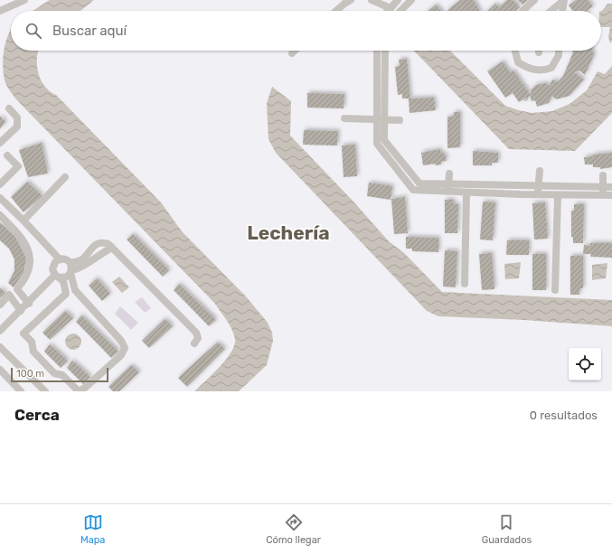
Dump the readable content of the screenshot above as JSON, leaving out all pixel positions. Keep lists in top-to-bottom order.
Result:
{
  "districts": ["Lechería"],
  "scale_bar": "100 m",
  "page": {
    "search": "Buscar aquí",
    "scale": "100 m",
    "heading": ["Cerca", "0 resultados"],
    "nav": ["Mapa", "Cómo llegar", "Guardados"]
  }
}
